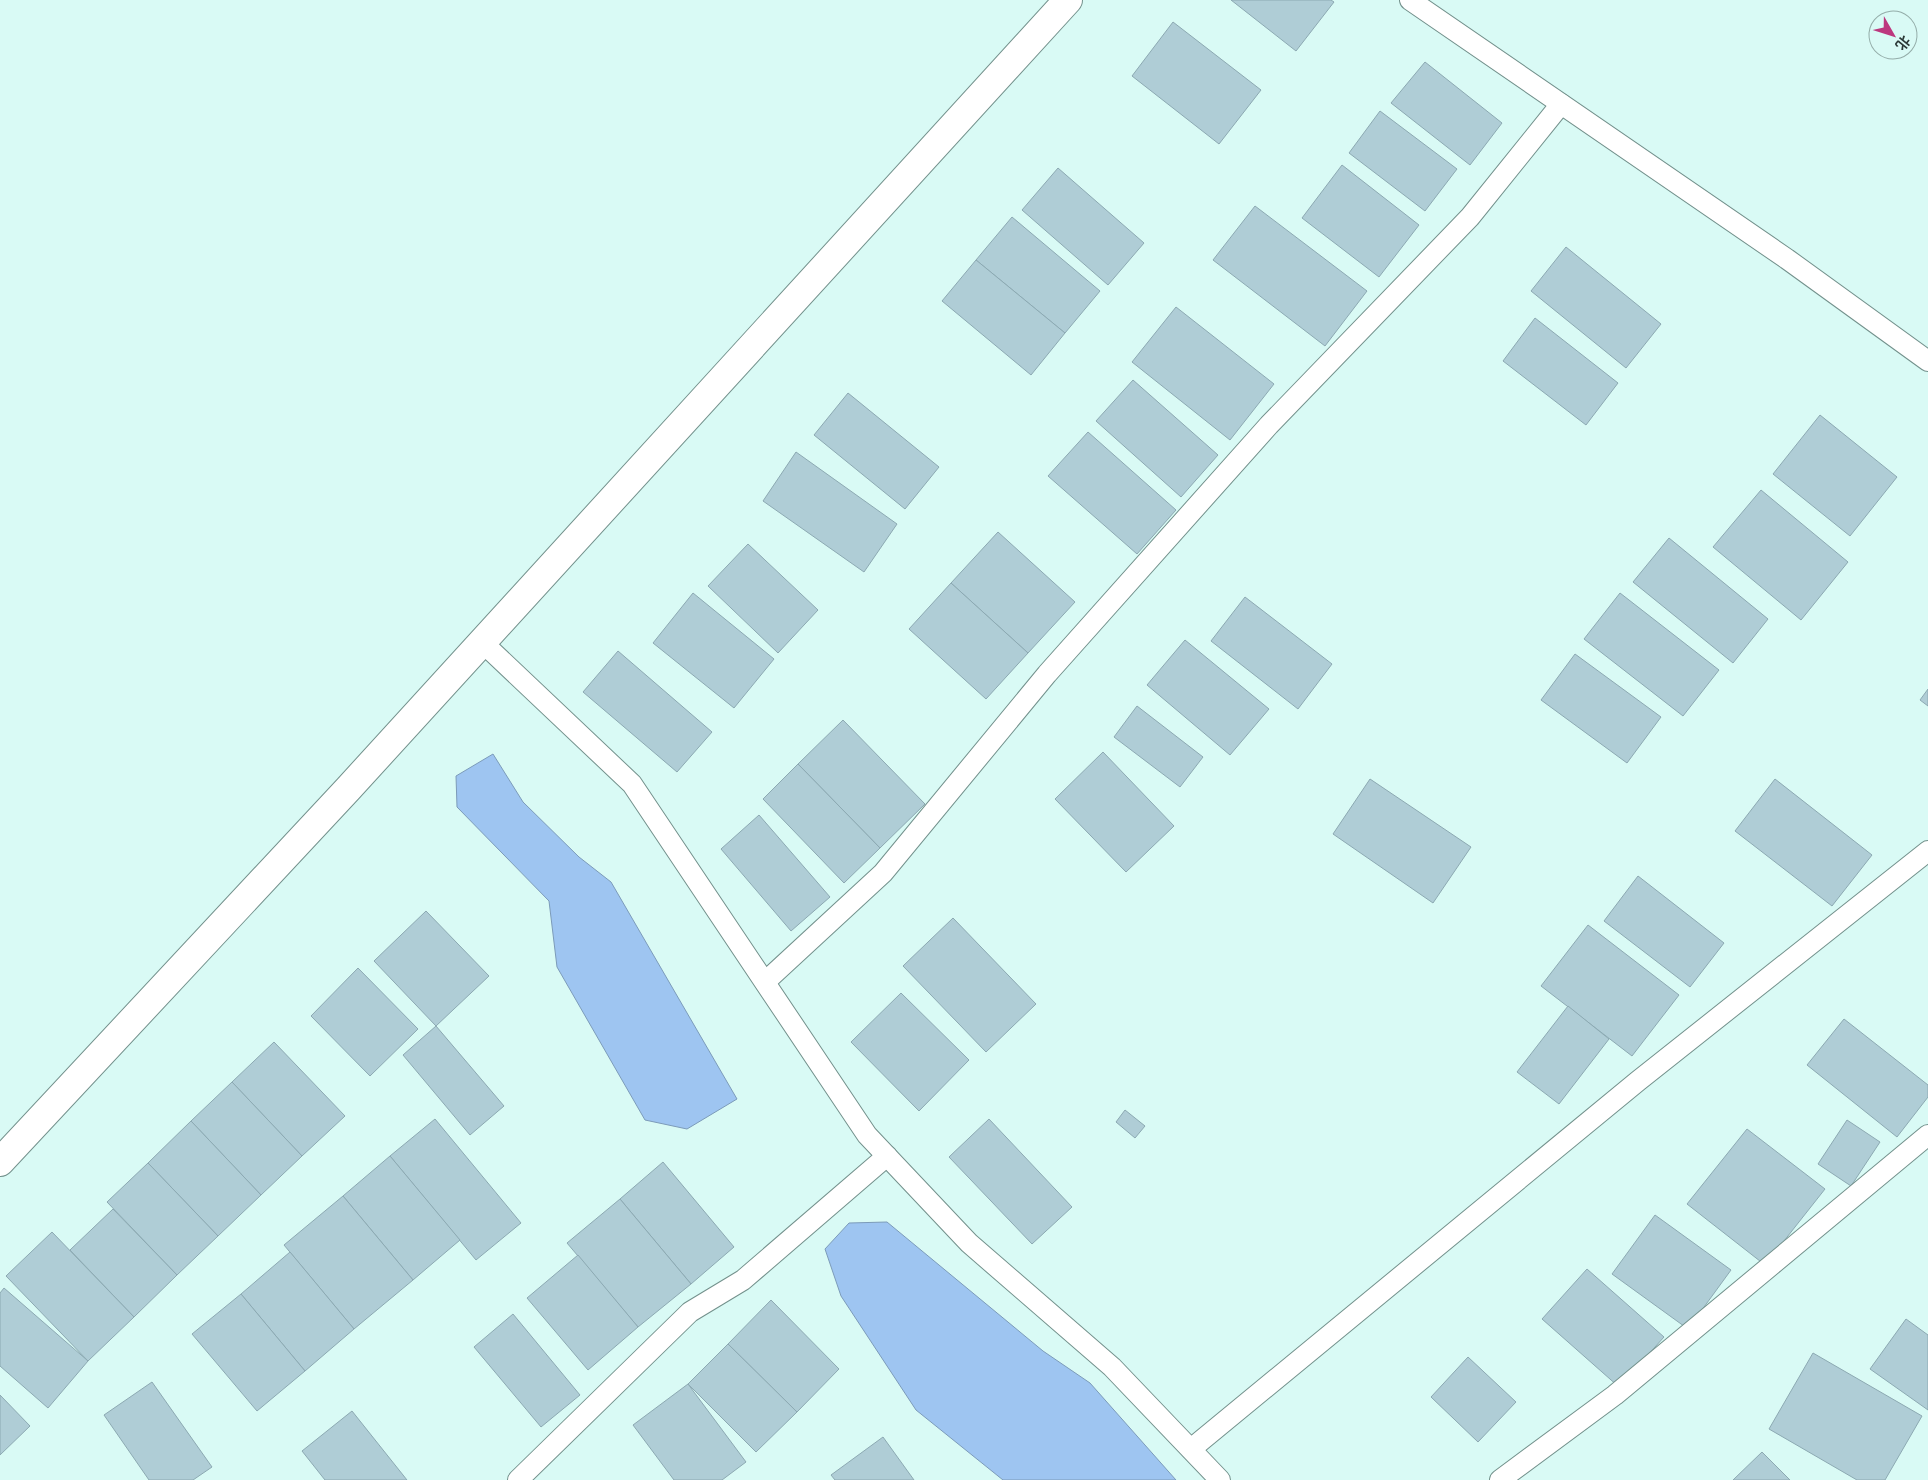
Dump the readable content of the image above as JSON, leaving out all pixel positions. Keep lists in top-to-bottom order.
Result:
{
  "north": "bottom right"
}
